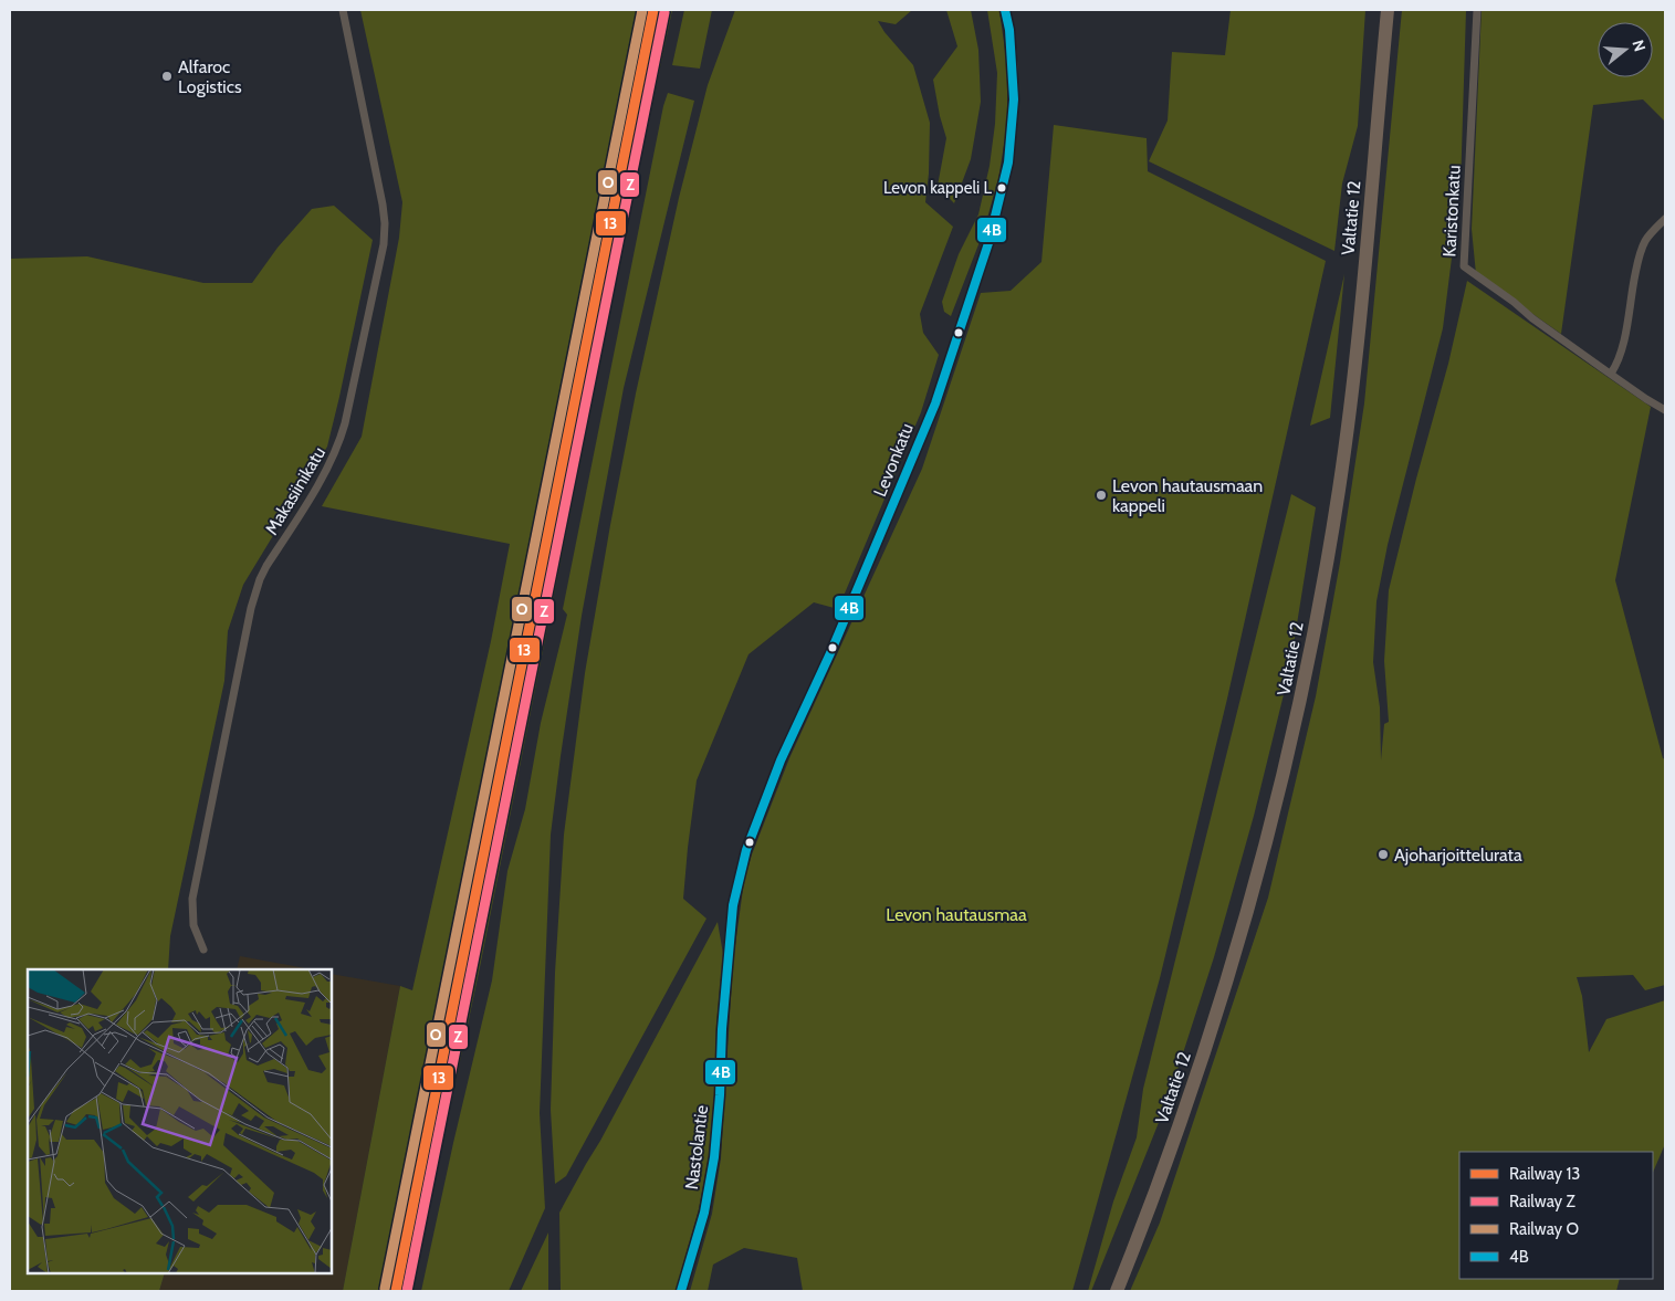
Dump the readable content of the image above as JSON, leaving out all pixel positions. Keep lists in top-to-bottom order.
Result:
{
  "streets": {
    "highway": ["Valtatie 12"],
    "main road": ["Levonkatu", "Nastolantie"],
    "street": ["Karistonkatu", "Makasiinikatu"]
  },
  "crossings": [
    ["Levonkatu", "Nastolantie"]
  ],
  "parks": ["Levon hautausmaa"],
  "places": [
    "Alfaroc Logistics",
    "Levon kappeli L",
    "Levon hautausmaan kappeli",
    "Ajoharjoittelurata"
  ],
  "lines": [
    "rail line 13",
    "rail line O",
    "transit line 4B",
    "rail line Z"
  ],
  "legend": [
    "Railway 13",
    "Railway Z",
    "Railway O",
    "4B"
  ],
  "north": "right"
}
